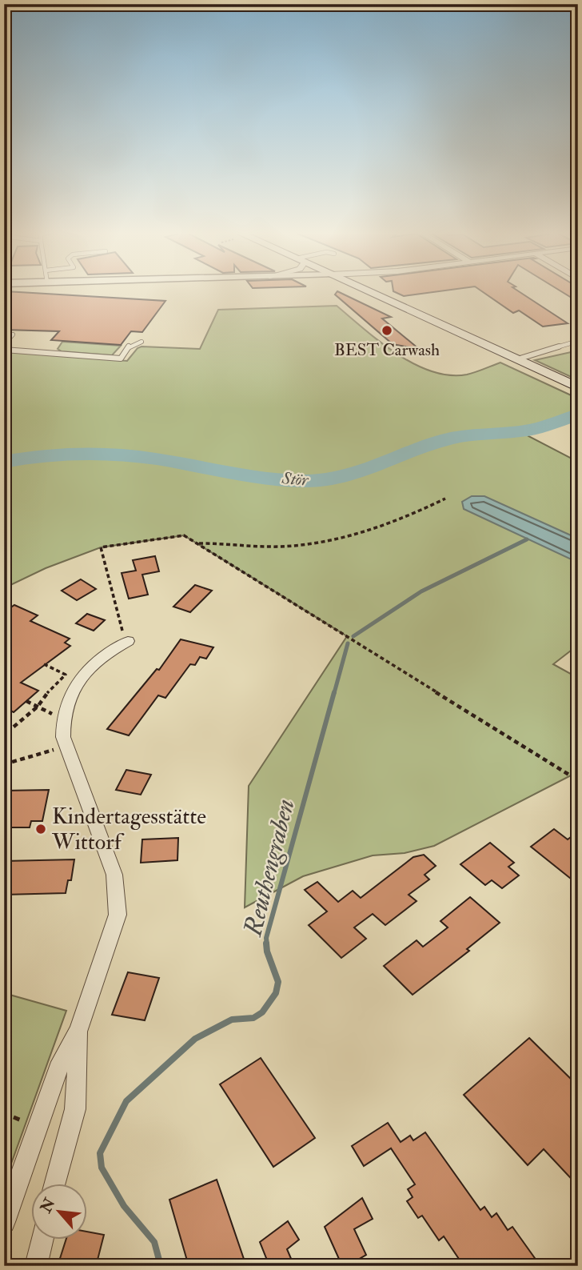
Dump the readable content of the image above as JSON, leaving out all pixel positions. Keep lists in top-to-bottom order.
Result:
{
  "water": ["Stör", "Reuthengraben"],
  "places": ["BEST Carwash", "Kindertagesstätte Wittorf"],
  "north": "top left"
}
